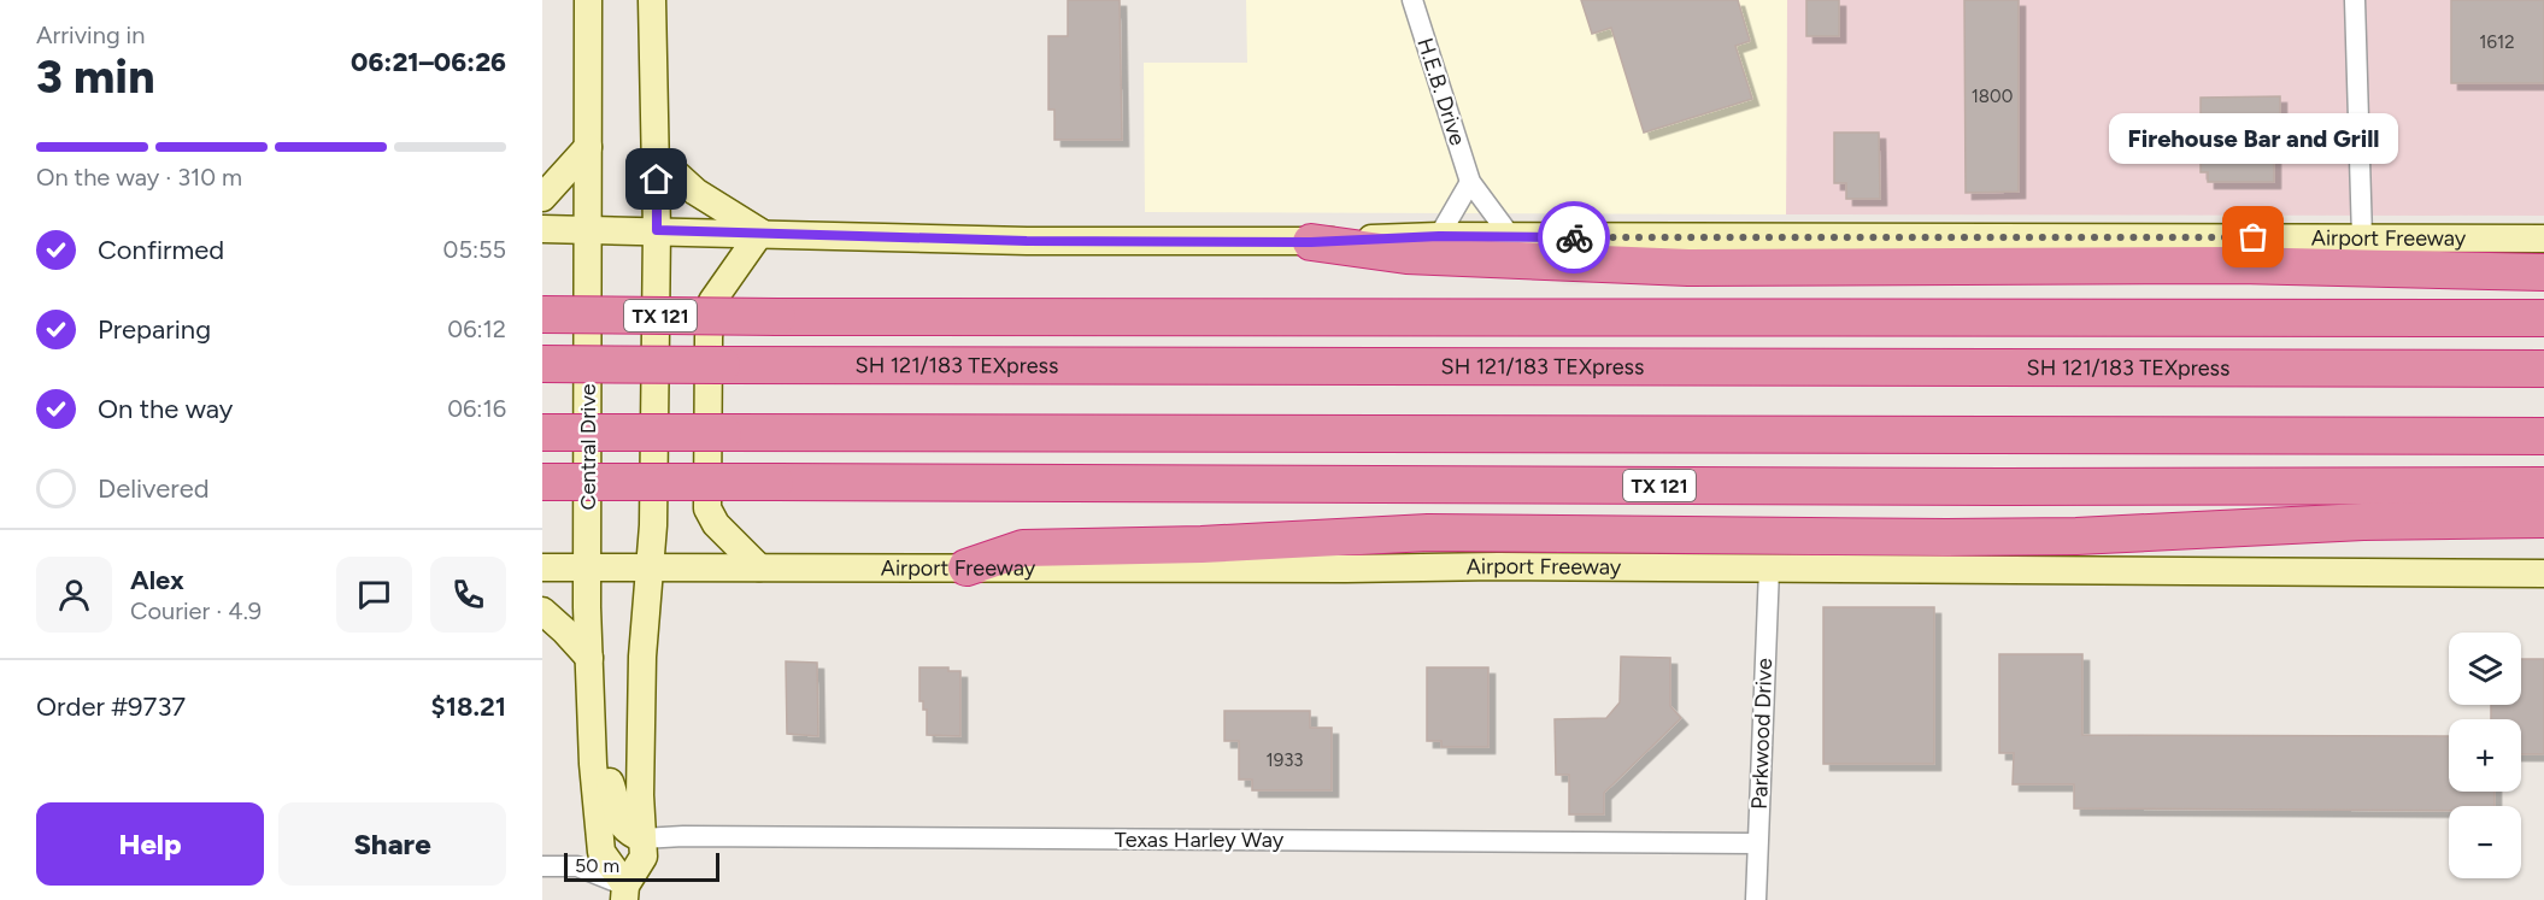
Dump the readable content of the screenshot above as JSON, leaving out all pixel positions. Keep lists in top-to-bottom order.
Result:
{
  "streets": {
    "highway": ["TX 121", "SH 121/183 TEXpress"],
    "main road": ["Airport Freeway", "Central Drive"],
    "street": ["H.E.B. Drive", "Parkwood Drive", "Texas Harley Way"]
  },
  "crossings": [
    ["H.E.B. Drive", "Airport Freeway"],
    ["Airport Freeway", "Central Drive"],
    ["Airport Freeway", "Parkwood Drive"],
    ["Parkwood Drive", "Texas Harley Way"]
  ],
  "places": ["Firehouse Bar and Grill"],
  "house_numbers": ["1612", "1800", "1933"],
  "scale_bar": "50 m",
  "page": {
    "heading": ["3 min", "Arriving in", "06:21–06:26"],
    "panel": [
      "Alex",
      "Courier · 4.9",
      "Order #9737",
      "$18.21"
    ],
    "bubble": "Firehouse Bar and Grill",
    "bar": "On the way · 310 m",
    "list": [
      ["Confirmed", "05:55"],
      ["Preparing", "06:12"],
      ["On the way", "06:16"],
      "Delivered"
    ],
    "map_buttons": ["+", "−"],
    "buttons": ["Help", "Share"],
    "scale": "50 m"
  }
}
